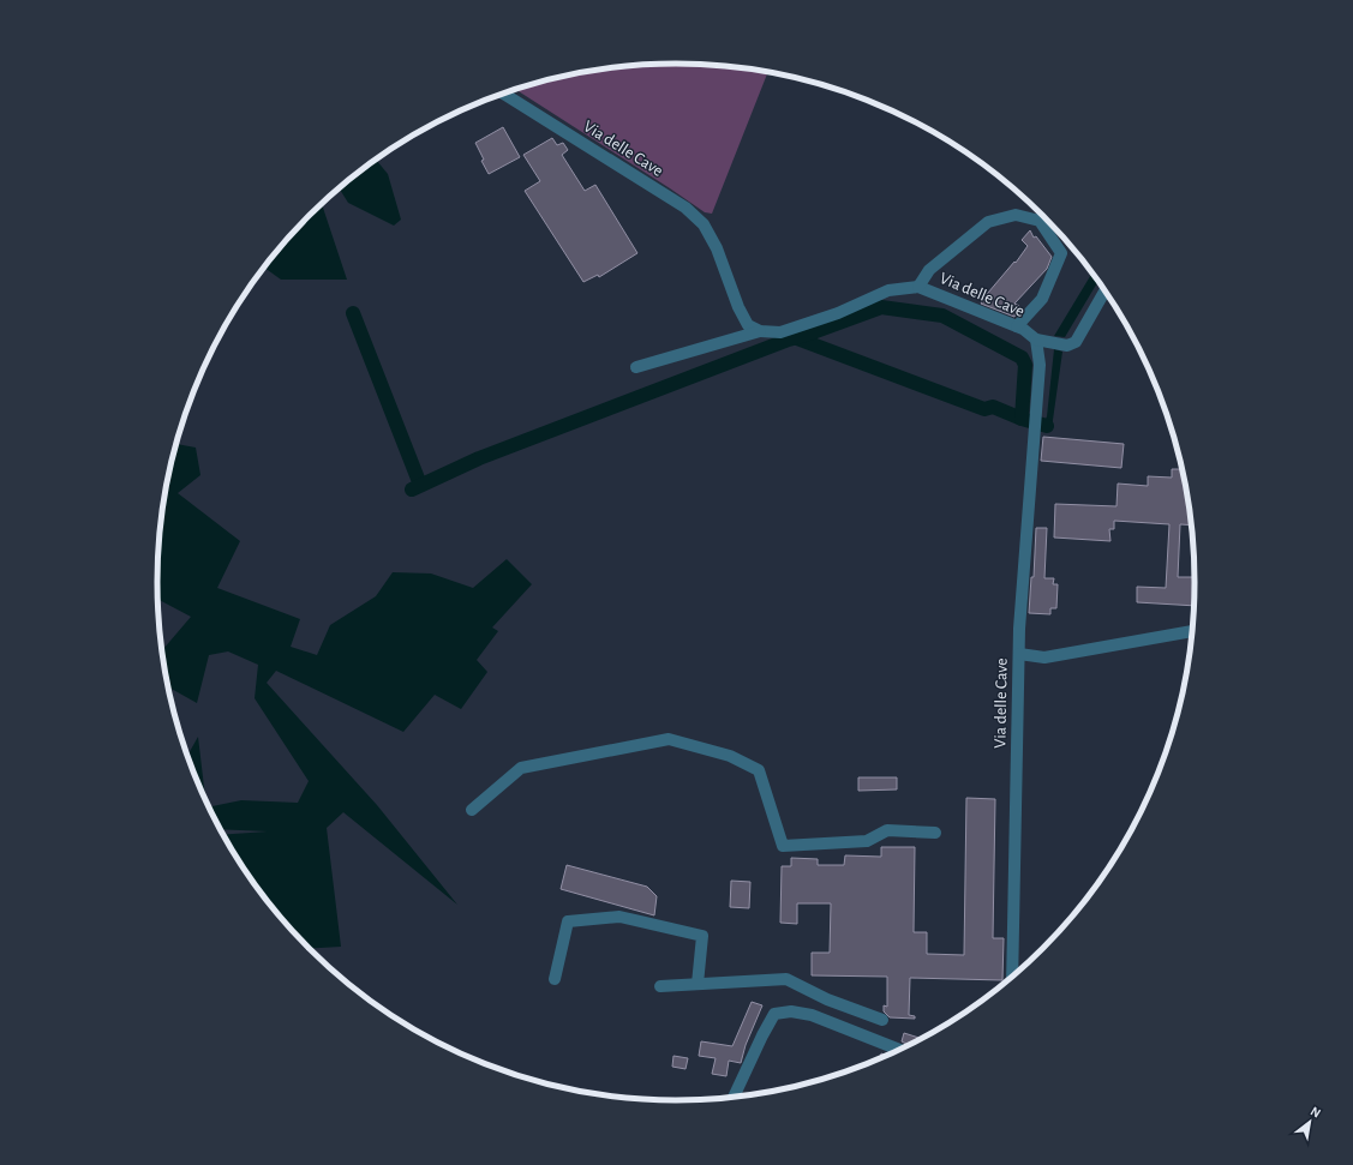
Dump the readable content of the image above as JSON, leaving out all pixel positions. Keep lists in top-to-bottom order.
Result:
{
  "streets": {
    "street": ["Via delle Cave"]
  },
  "north": "top right"
}
